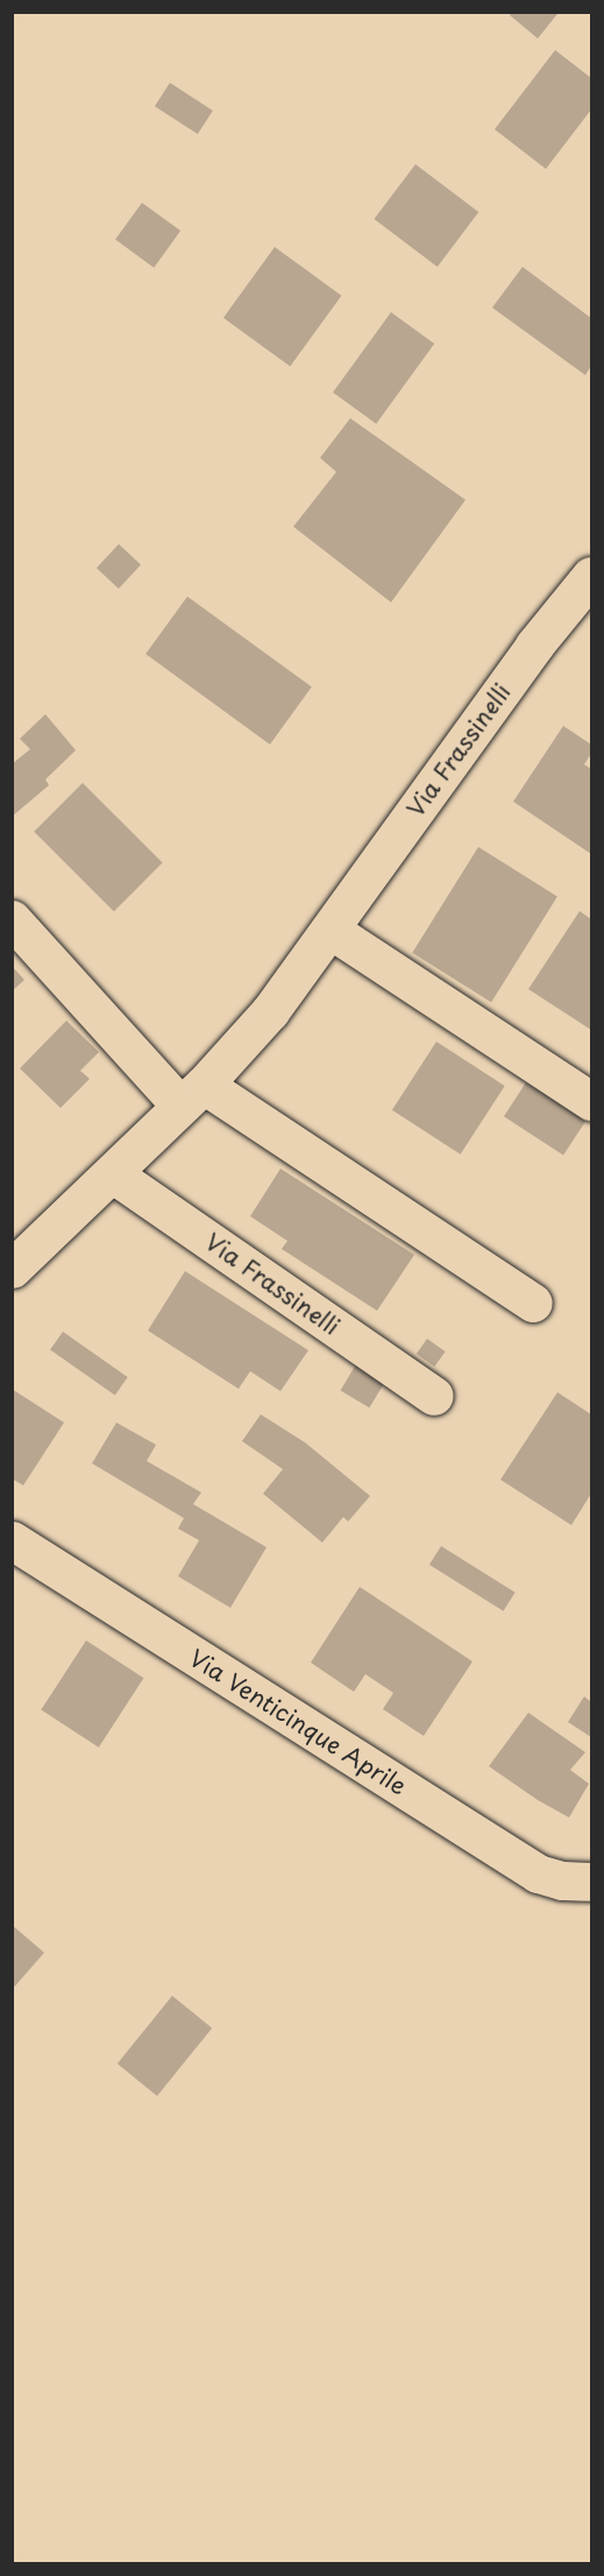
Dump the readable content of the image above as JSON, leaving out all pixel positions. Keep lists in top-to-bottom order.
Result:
{
  "streets": {
    "street": ["Via Frassinelli", "Via Venticinque Aprile"]
  }
}
